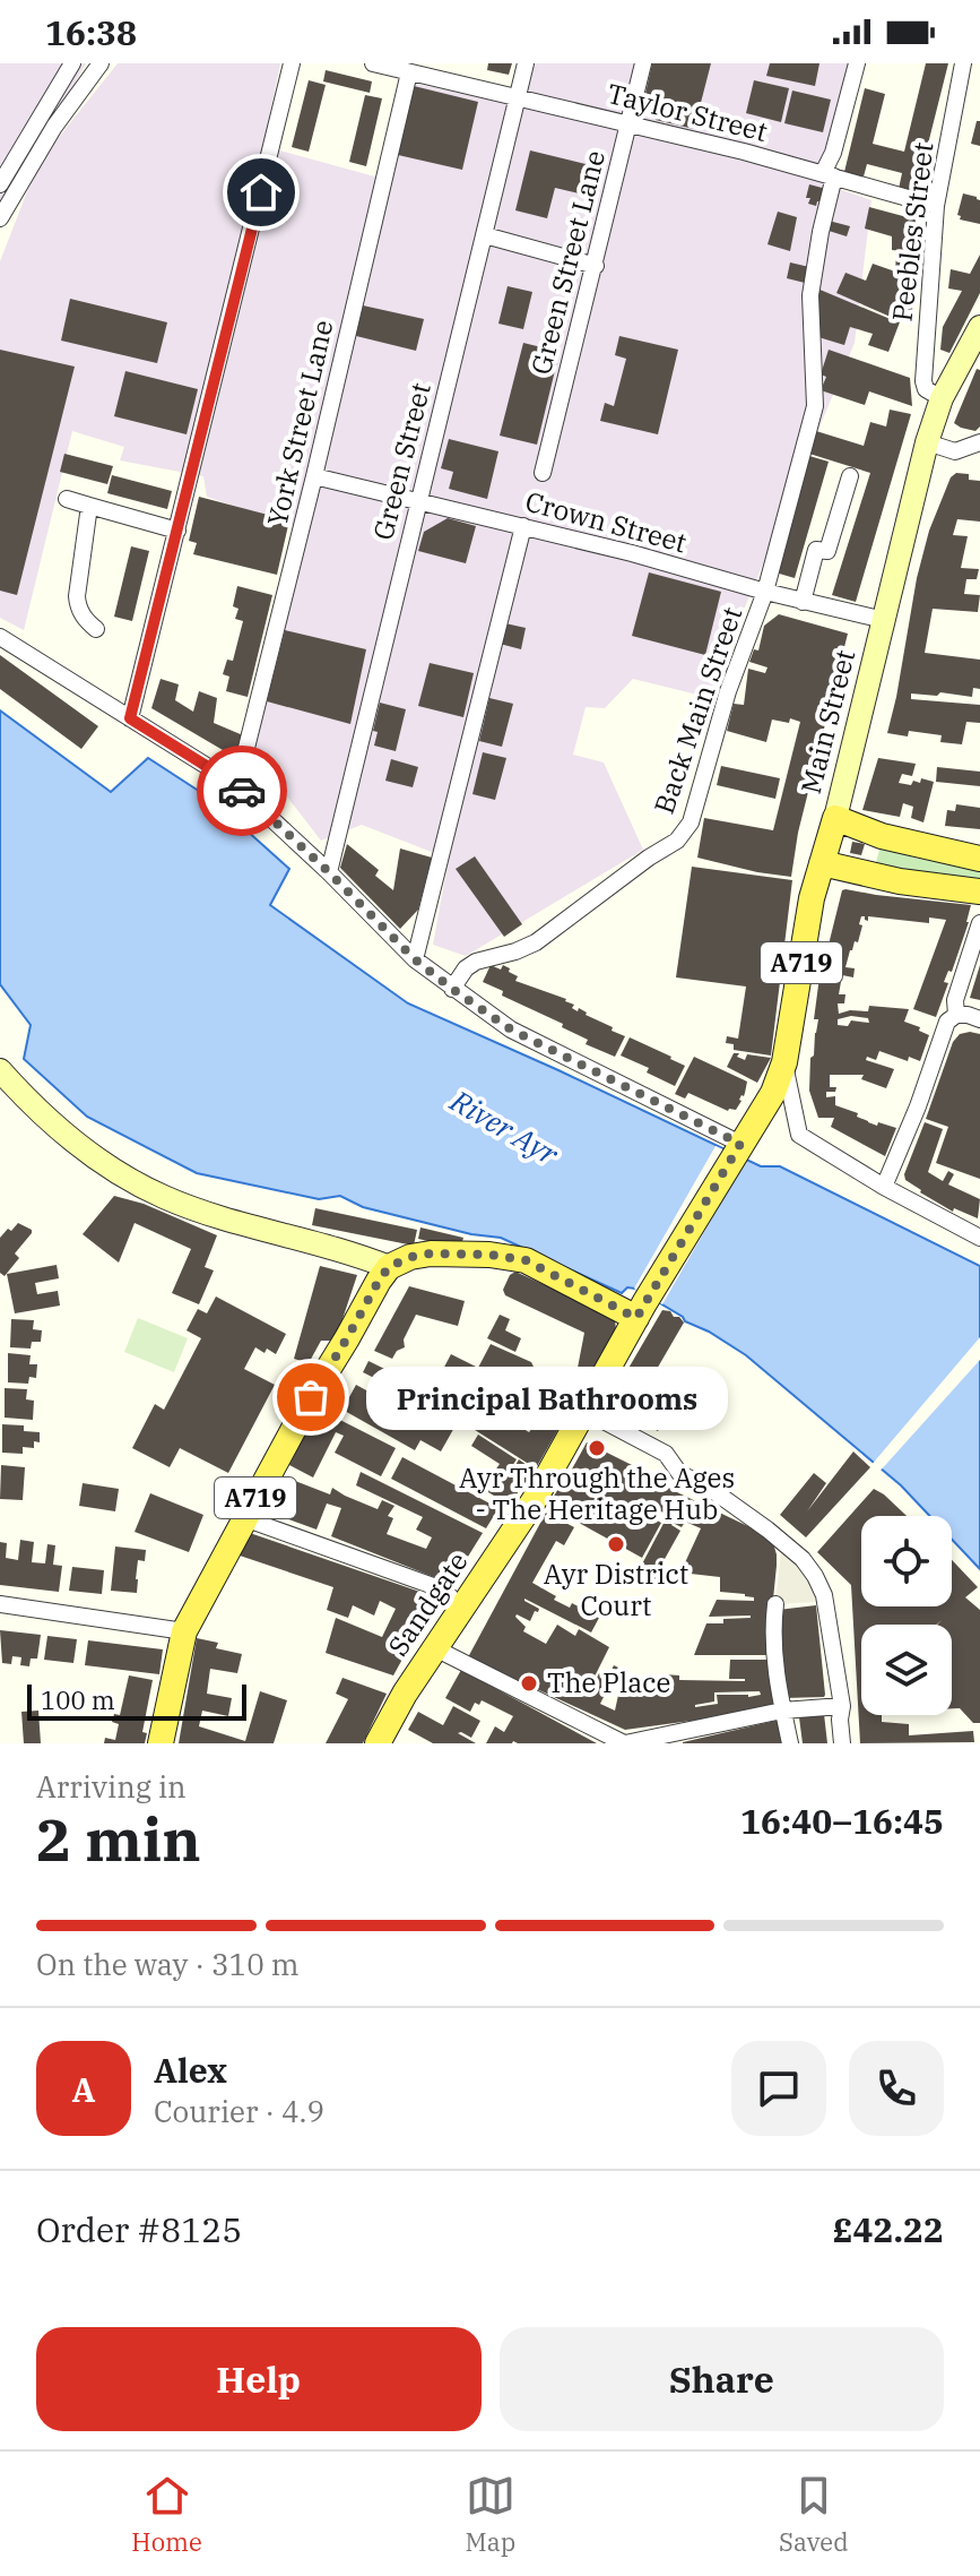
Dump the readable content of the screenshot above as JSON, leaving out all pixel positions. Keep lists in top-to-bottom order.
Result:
{
  "streets": {
    "main road": ["Main Street", "A719", "Sandgate"],
    "street": [
      "Taylor Street",
      "Peebles Street",
      "Green Street Lane",
      "York Street Lane",
      "Green Street",
      "Crown Street",
      "Back Main Street"
    ]
  },
  "crossings": [
    ["Taylor Street", "Peebles Street"],
    ["Taylor Street", "Green Street Lane"],
    ["Taylor Street", "York Street Lane"],
    ["Taylor Street", "Green Street"],
    ["Taylor Street", "Back Main Street"],
    ["Peebles Street", "Main Street"],
    ["York Street Lane", "Crown Street"],
    ["Green Street", "Crown Street"],
    ["Crown Street", "Back Main Street"],
    ["Crown Street", "Main Street"],
    ["Main Street", "A719"],
    ["A719", "Sandgate"]
  ],
  "water": ["River Ayr"],
  "places": [
    "Principal Bathrooms",
    "Ayr Through the Ages - The Heritage Hub",
    "Ayr District Court",
    "The Place"
  ],
  "scale_bar": "100 m",
  "page": {
    "status": "16:38",
    "bubble": "Principal Bathrooms",
    "scale": "100 m",
    "heading": ["2 min", "Arriving in", "16:40–16:45"],
    "panel": [
      "Alex",
      "Courier · 4.9",
      "Order #8125",
      "£42.22"
    ],
    "bar": "On the way · 310 m",
    "round": "A",
    "buttons": ["Help", "Share"],
    "tabs": ["Home", "Map", "Saved"]
  }
}
